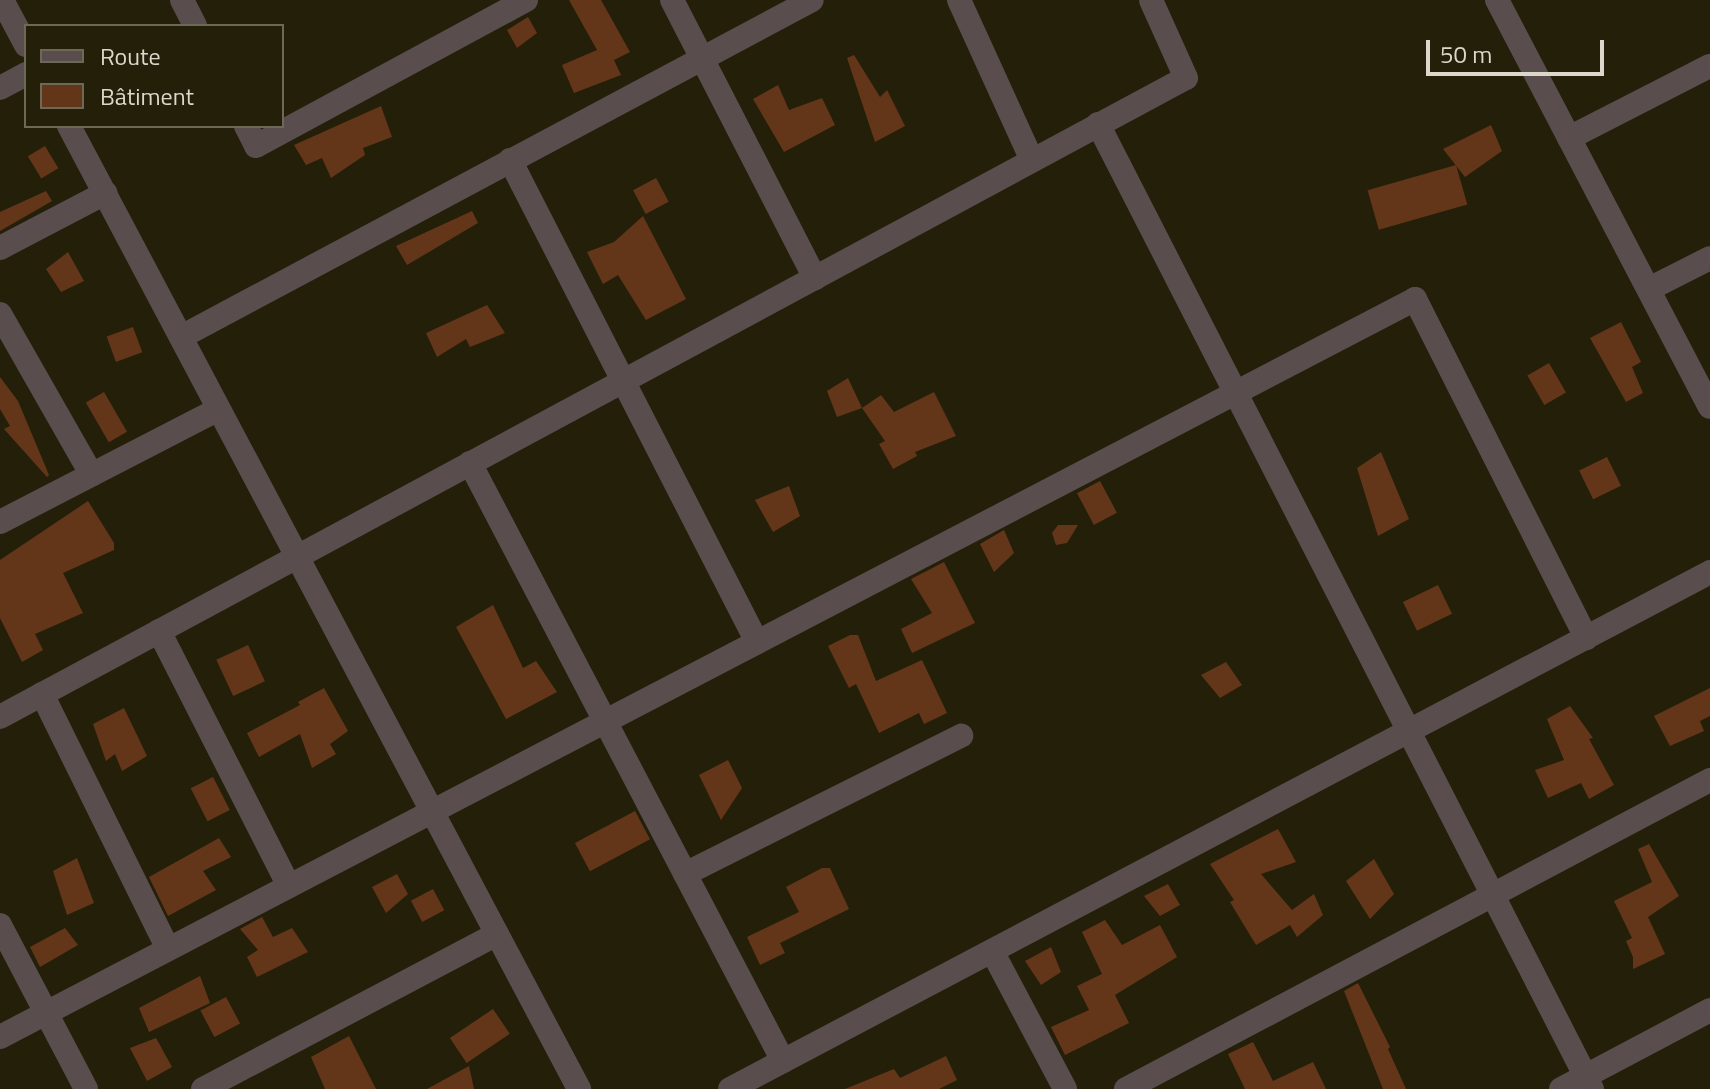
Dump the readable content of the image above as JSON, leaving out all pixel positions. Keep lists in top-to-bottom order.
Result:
{
  "legend": ["Route", "Bâtiment"],
  "scale_bar": "50 m"
}
